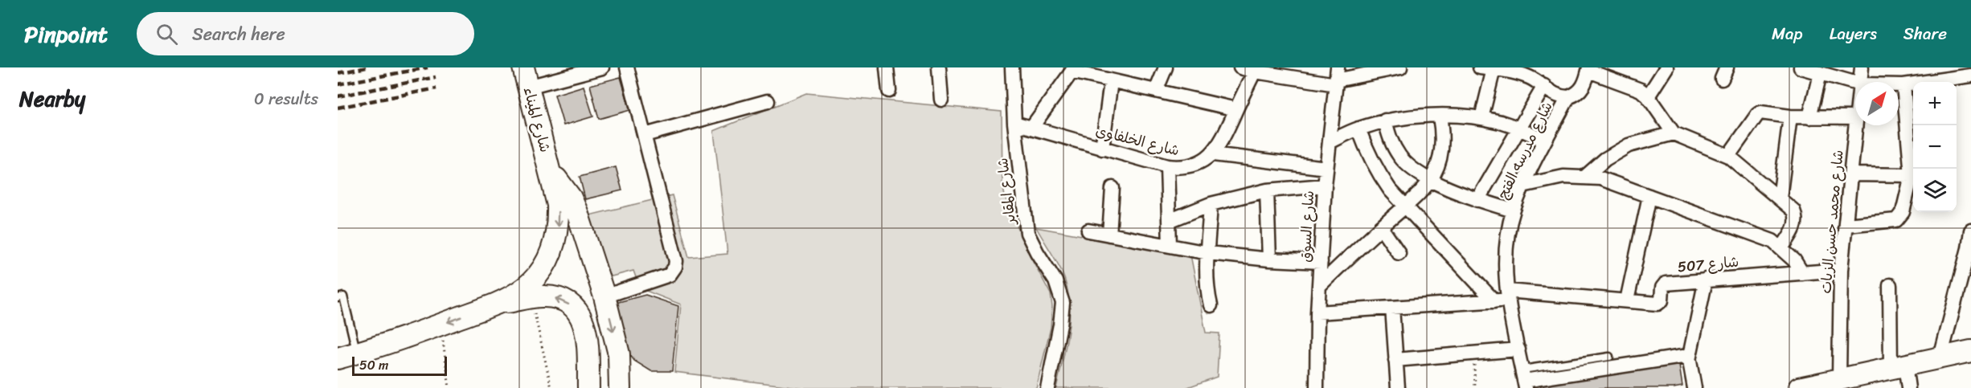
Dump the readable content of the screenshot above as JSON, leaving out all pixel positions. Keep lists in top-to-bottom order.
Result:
{
  "streets": {
    "main road": ["شارع الميناء"],
    "street": [
      "شارع الخلفاوى",
      "شارع مدرسه الفتح",
      "شارع المقابر",
      "شارع محمد حسن الزيات",
      "شارع السوق",
      "شارع 507"
    ]
  },
  "crossings": [
    ["شارع الخلفاوى", "شارع المقابر"],
    ["شارع مدرسه الفتح", "شارع 507"],
    ["شارع محمد حسن الزيات", "شارع 507"],
    ["شارع السوق", "شارع 507"]
  ],
  "one_way": ["شارع الميناء"],
  "scale_bar": "50 m",
  "north": "top right",
  "page": {
    "header": "Pinpoint",
    "search": "Search here",
    "nav": ["Map", "Layers", "Share"],
    "heading": ["Nearby", "0 results"],
    "map_buttons": ["+", "−"],
    "scale": "50 m"
  }
}
